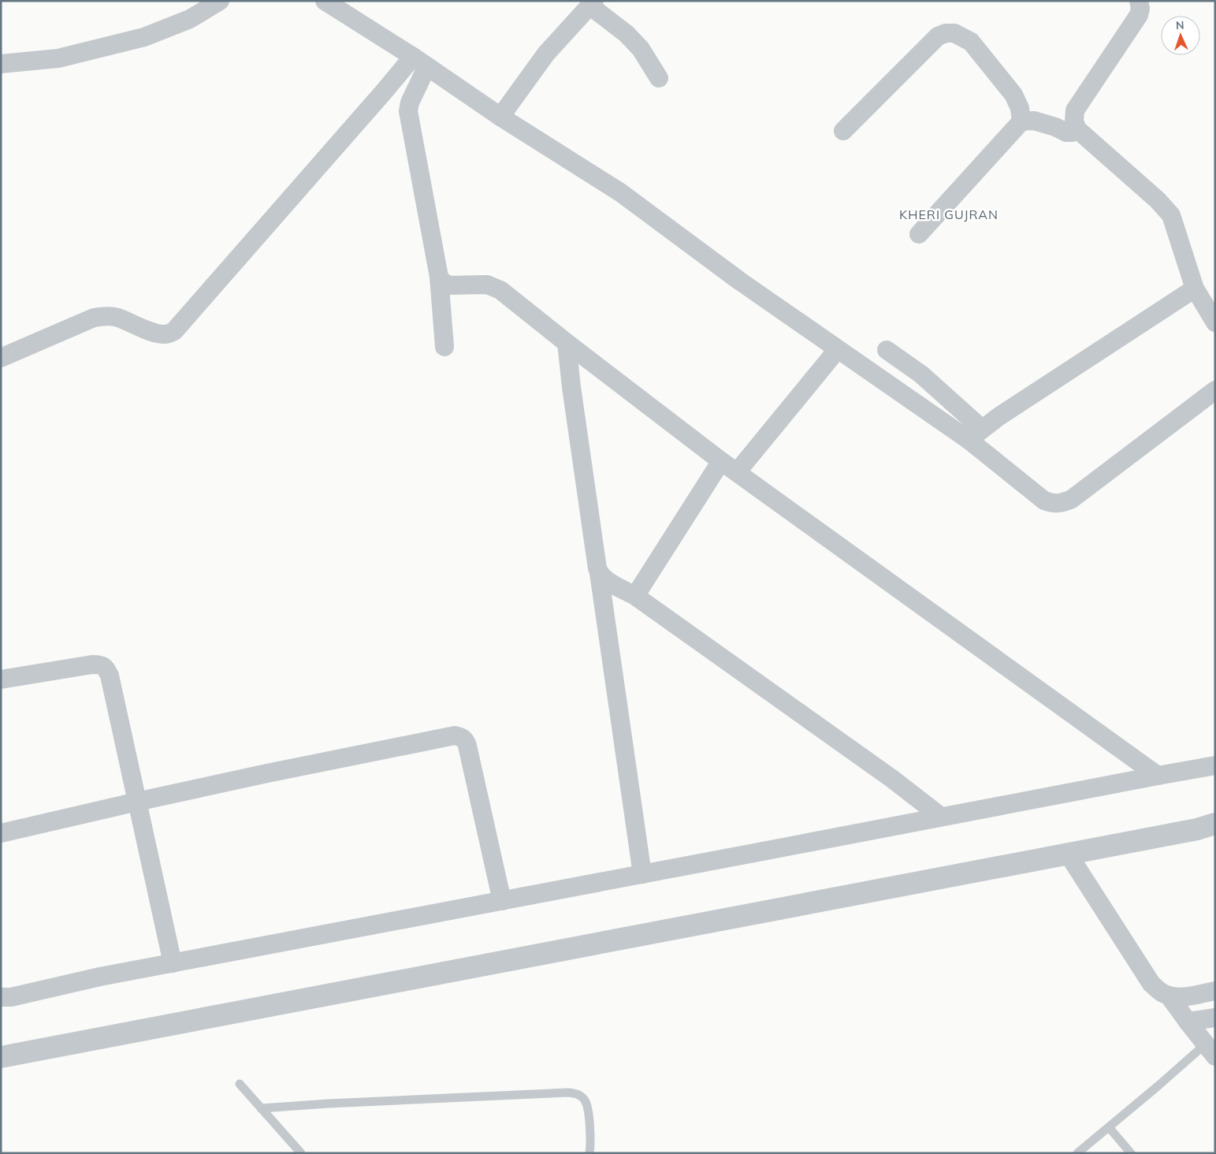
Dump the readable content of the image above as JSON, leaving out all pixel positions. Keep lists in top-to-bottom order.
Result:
{
  "districts": ["KHERI GUJRAN"],
  "north": "top"
}
